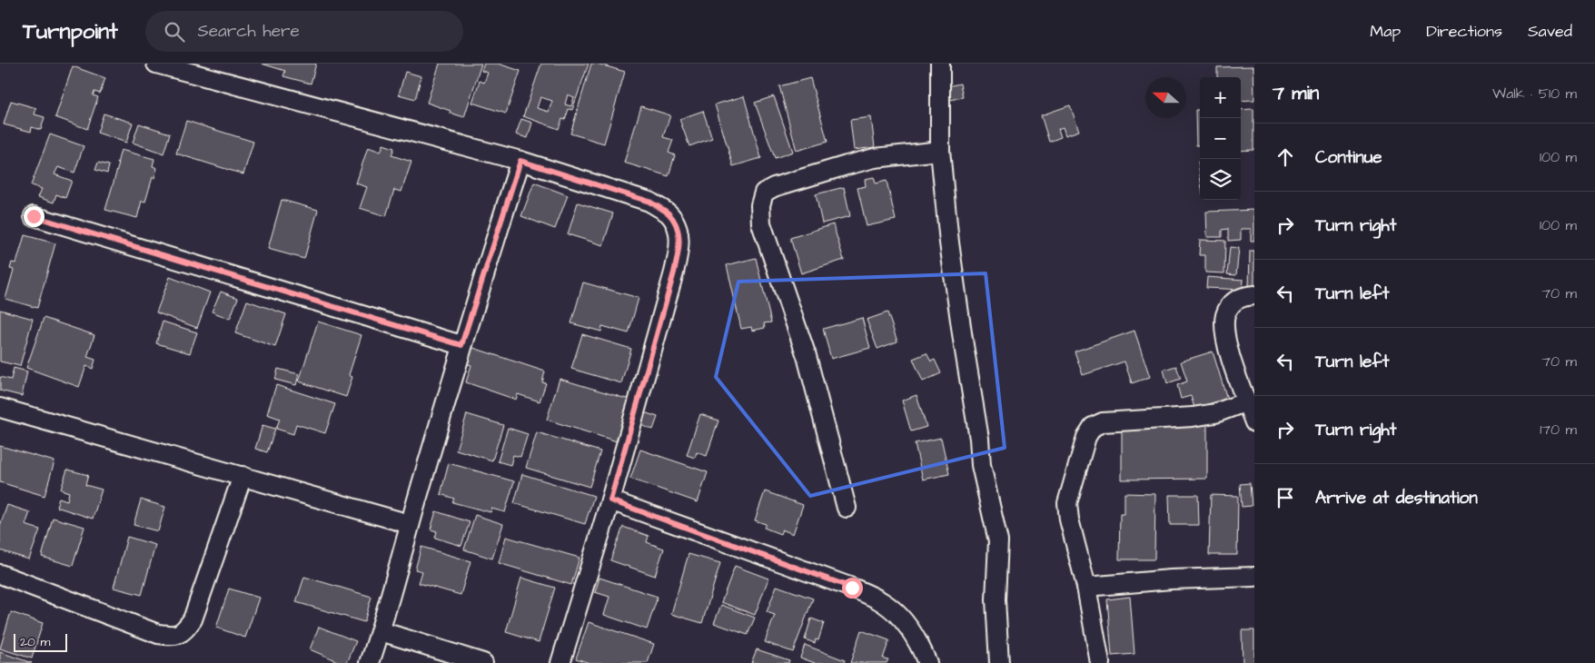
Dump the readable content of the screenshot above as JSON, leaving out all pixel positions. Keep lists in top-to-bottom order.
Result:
{
  "scale_bar": "20 m",
  "north": "left",
  "page": {
    "header": "Turnpoint",
    "search": "Search here",
    "nav": ["Map", "Directions", "Saved"],
    "heading": ["7 min", "Walk · 510 m"],
    "map_buttons": ["+", "−"],
    "list": [
      ["Continue", "100 m"],
      ["Turn right", "100 m"],
      ["Turn left", "70 m"],
      ["Turn left", "70 m"],
      ["Turn right", "170 m"],
      "Arrive at destination"
    ],
    "scale": "20 m"
  }
}
